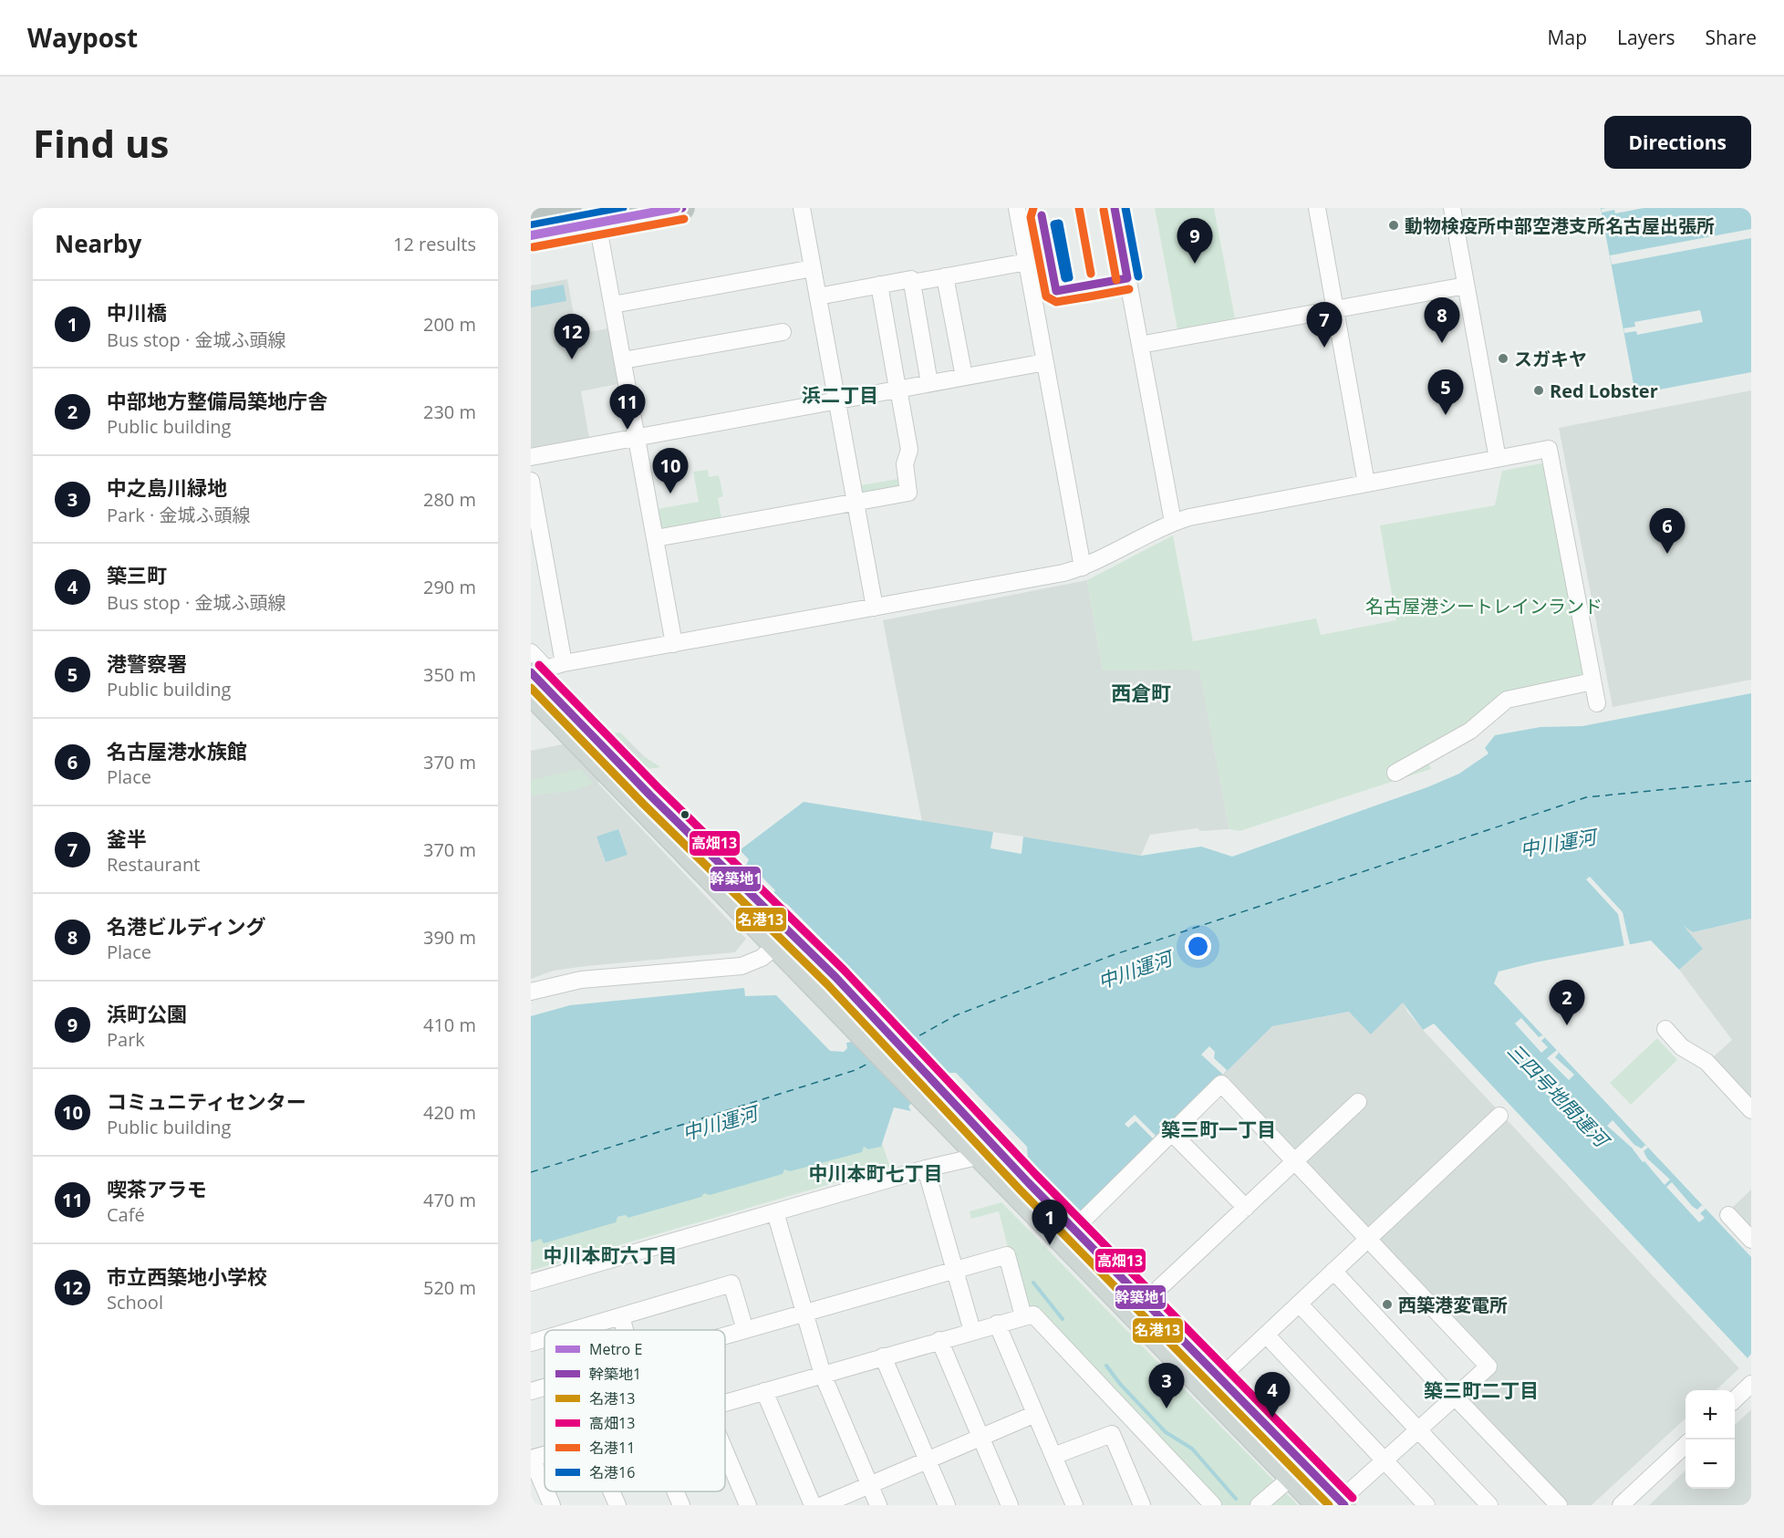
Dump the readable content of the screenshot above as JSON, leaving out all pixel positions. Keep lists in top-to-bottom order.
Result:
{
  "districts": [
    "浜二丁目",
    "西倉町",
    "築三町一丁目",
    "中川本町七丁目",
    "中川本町六丁目",
    "築三町二丁目"
  ],
  "water": ["中川運河", "三四号地間運河"],
  "parks": ["名古屋港シートレインランド"],
  "places": [
    "動物検疫所中部空港支所名古屋出張所",
    "スガキヤ",
    "Red Lobster",
    "西築港変電所"
  ],
  "lines": [
    "metro line E",
    "transit line 幹築地1",
    "transit line 名港11",
    "transit line 名港16",
    "transit line 高畑13",
    "transit line 名港13"
  ],
  "legend": [
    "Metro E",
    "幹築地1",
    "名港13",
    "高畑13",
    "名港11",
    "名港16"
  ],
  "page": {
    "header": "Waypost",
    "nav": ["Map", "Layers", "Share"],
    "buttons": "Directions",
    "title": "Find us",
    "heading": ["Nearby", "12 results"],
    "pins": [
      "9",
      "8",
      "7",
      "12",
      "5",
      "11",
      "10",
      "6",
      "2",
      "1",
      "3",
      "4"
    ],
    "list": [
      {
        "mark": "1",
        "name": "中川橋",
        "note": "Bus stop · 金城ふ頭線",
        "value": "200 m"
      },
      {
        "mark": "2",
        "name": "中部地方整備局築地庁舎",
        "note": "Public building",
        "value": "230 m"
      },
      {
        "mark": "3",
        "name": "中之島川緑地",
        "note": "Park · 金城ふ頭線",
        "value": "280 m"
      },
      {
        "mark": "4",
        "name": "築三町",
        "note": "Bus stop · 金城ふ頭線",
        "value": "290 m"
      },
      {
        "mark": "5",
        "name": "港警察署",
        "note": "Public building",
        "value": "350 m"
      },
      {
        "mark": "6",
        "name": "名古屋港水族館",
        "note": "Place",
        "value": "370 m"
      },
      {
        "mark": "7",
        "name": "釜半",
        "note": "Restaurant",
        "value": "370 m"
      },
      {
        "mark": "8",
        "name": "名港ビルディング",
        "note": "Place",
        "value": "390 m"
      },
      {
        "mark": "9",
        "name": "浜町公園",
        "note": "Park",
        "value": "410 m"
      },
      {
        "mark": "10",
        "name": "コミュニティセンター",
        "note": "Public building",
        "value": "420 m"
      },
      {
        "mark": "11",
        "name": "喫茶アラモ",
        "note": "Café",
        "value": "470 m"
      },
      {
        "mark": "12",
        "name": "市立西築地小学校",
        "note": "School",
        "value": "520 m"
      }
    ],
    "map_buttons": ["+", "−"]
  }
}
